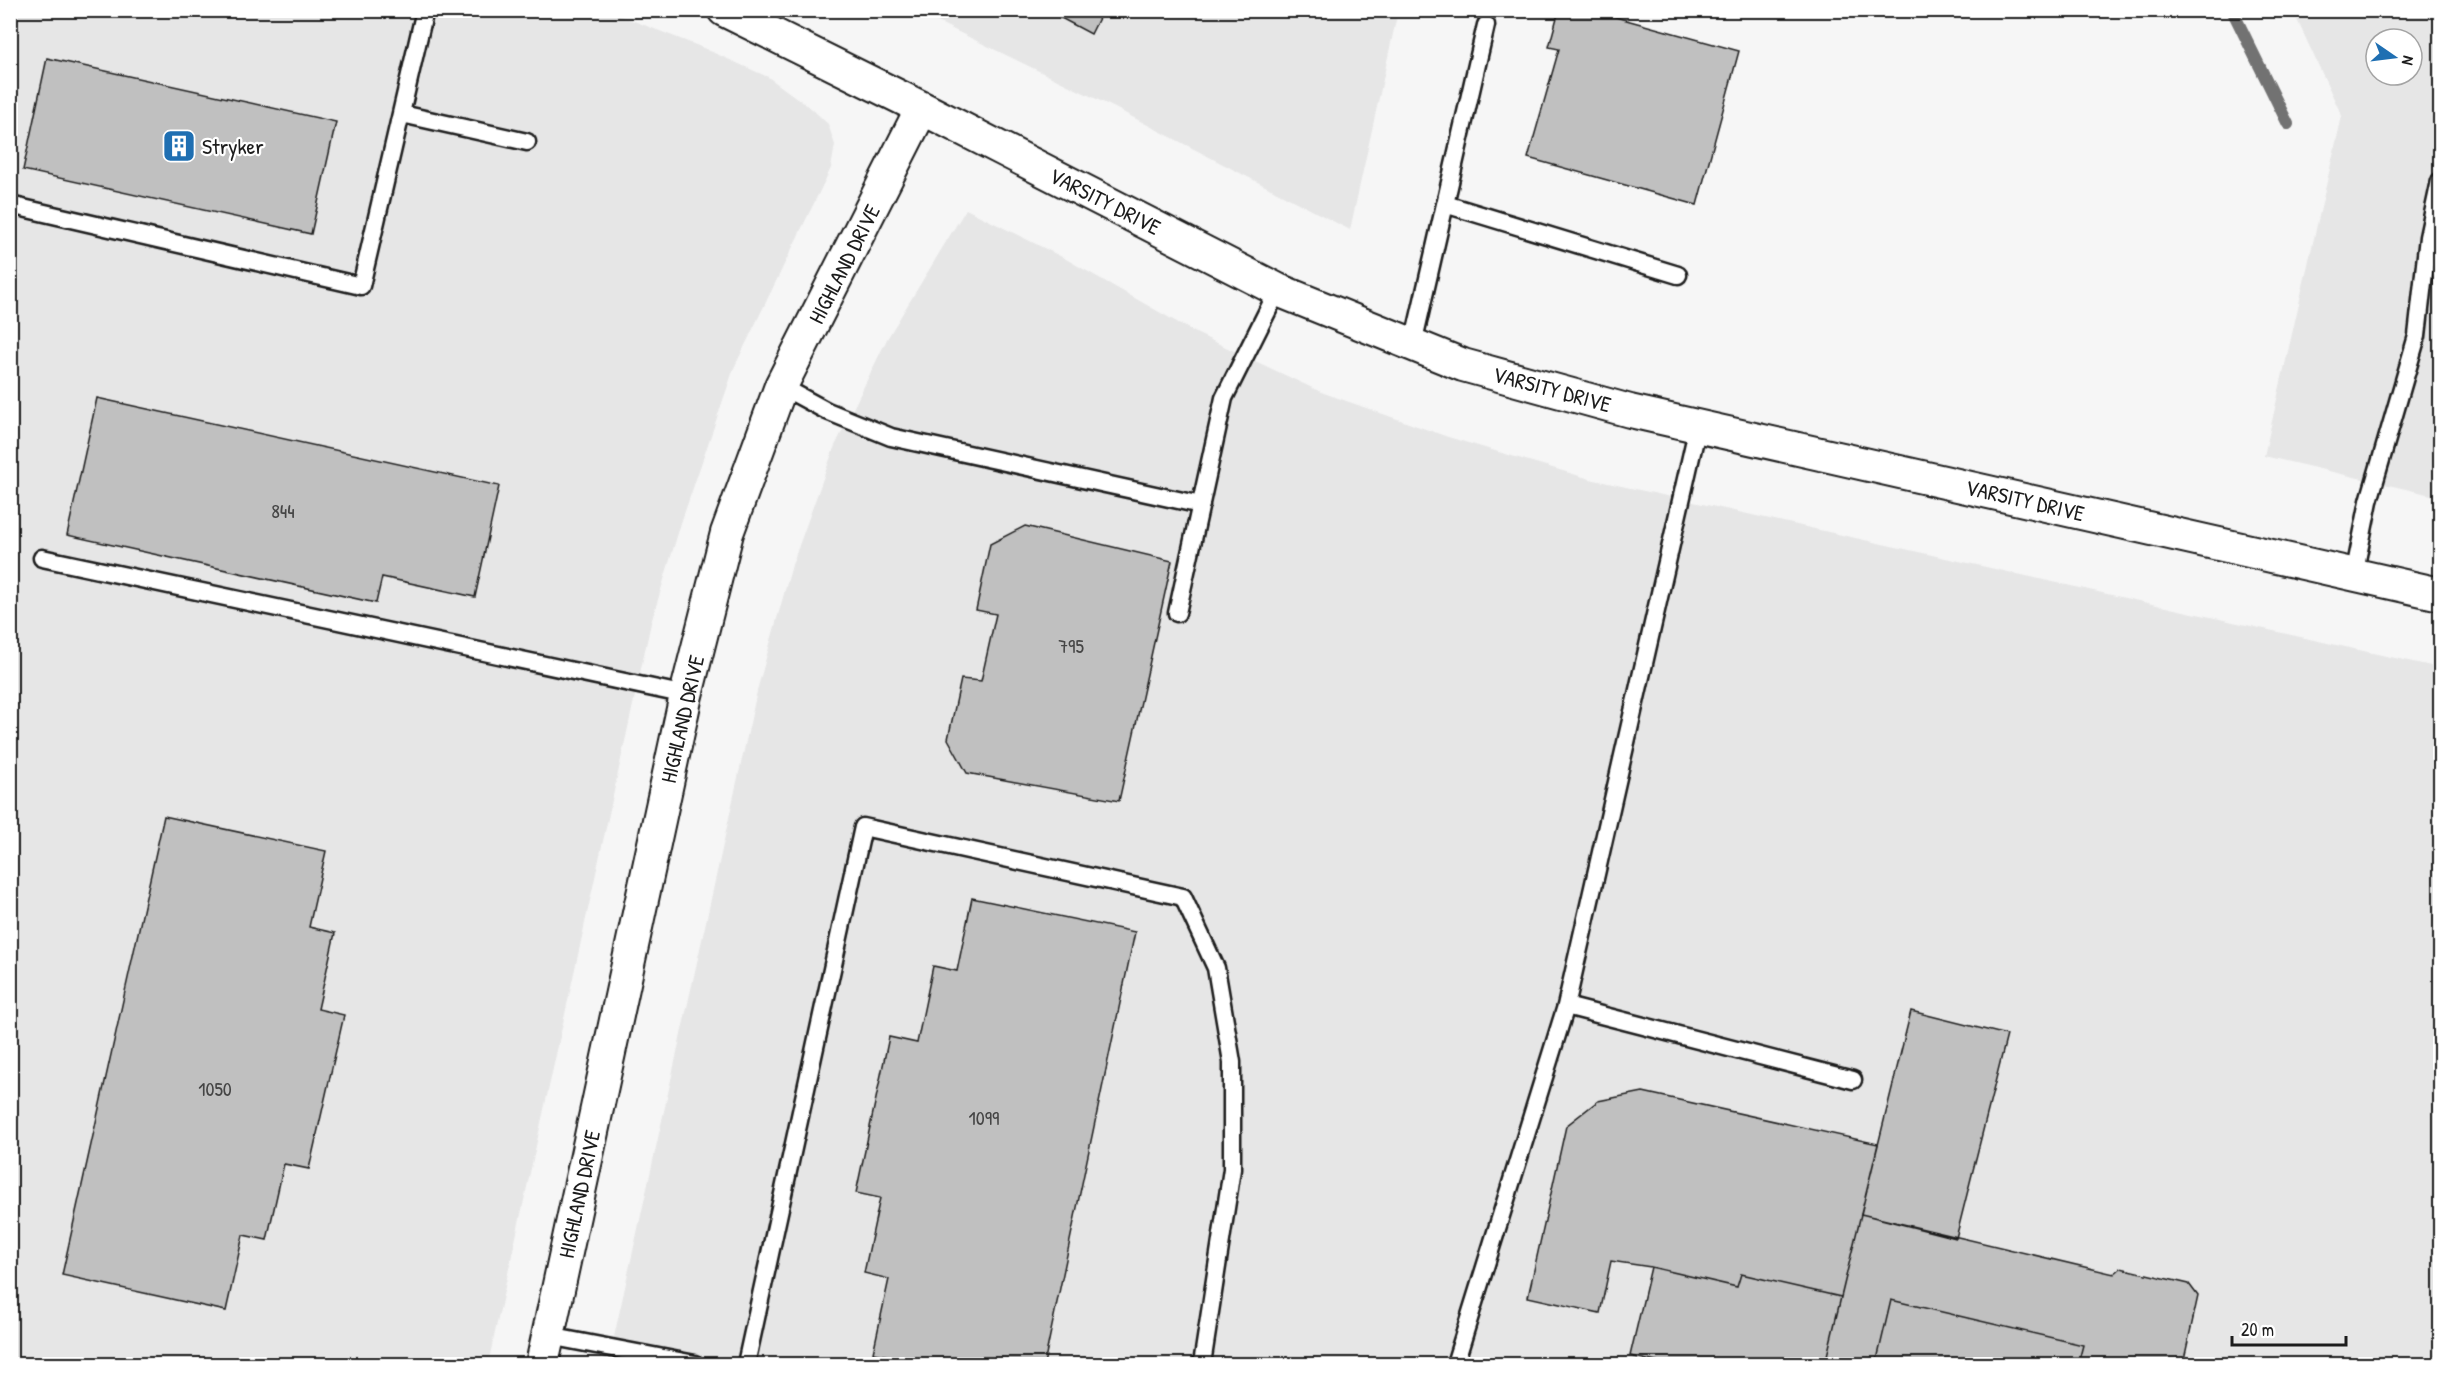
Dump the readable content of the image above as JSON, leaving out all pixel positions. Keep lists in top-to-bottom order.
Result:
{
  "streets": {
    "street": ["VARSITY DRIVE", "HIGHLAND DRIVE"]
  },
  "crossings": [
    ["VARSITY DRIVE", "HIGHLAND DRIVE"]
  ],
  "places": {
    "building": ["Stryker"]
  },
  "house_numbers": [
    "844",
    "795",
    "1050",
    "1099"
  ],
  "scale_bar": "20 m",
  "north": "right"
}
